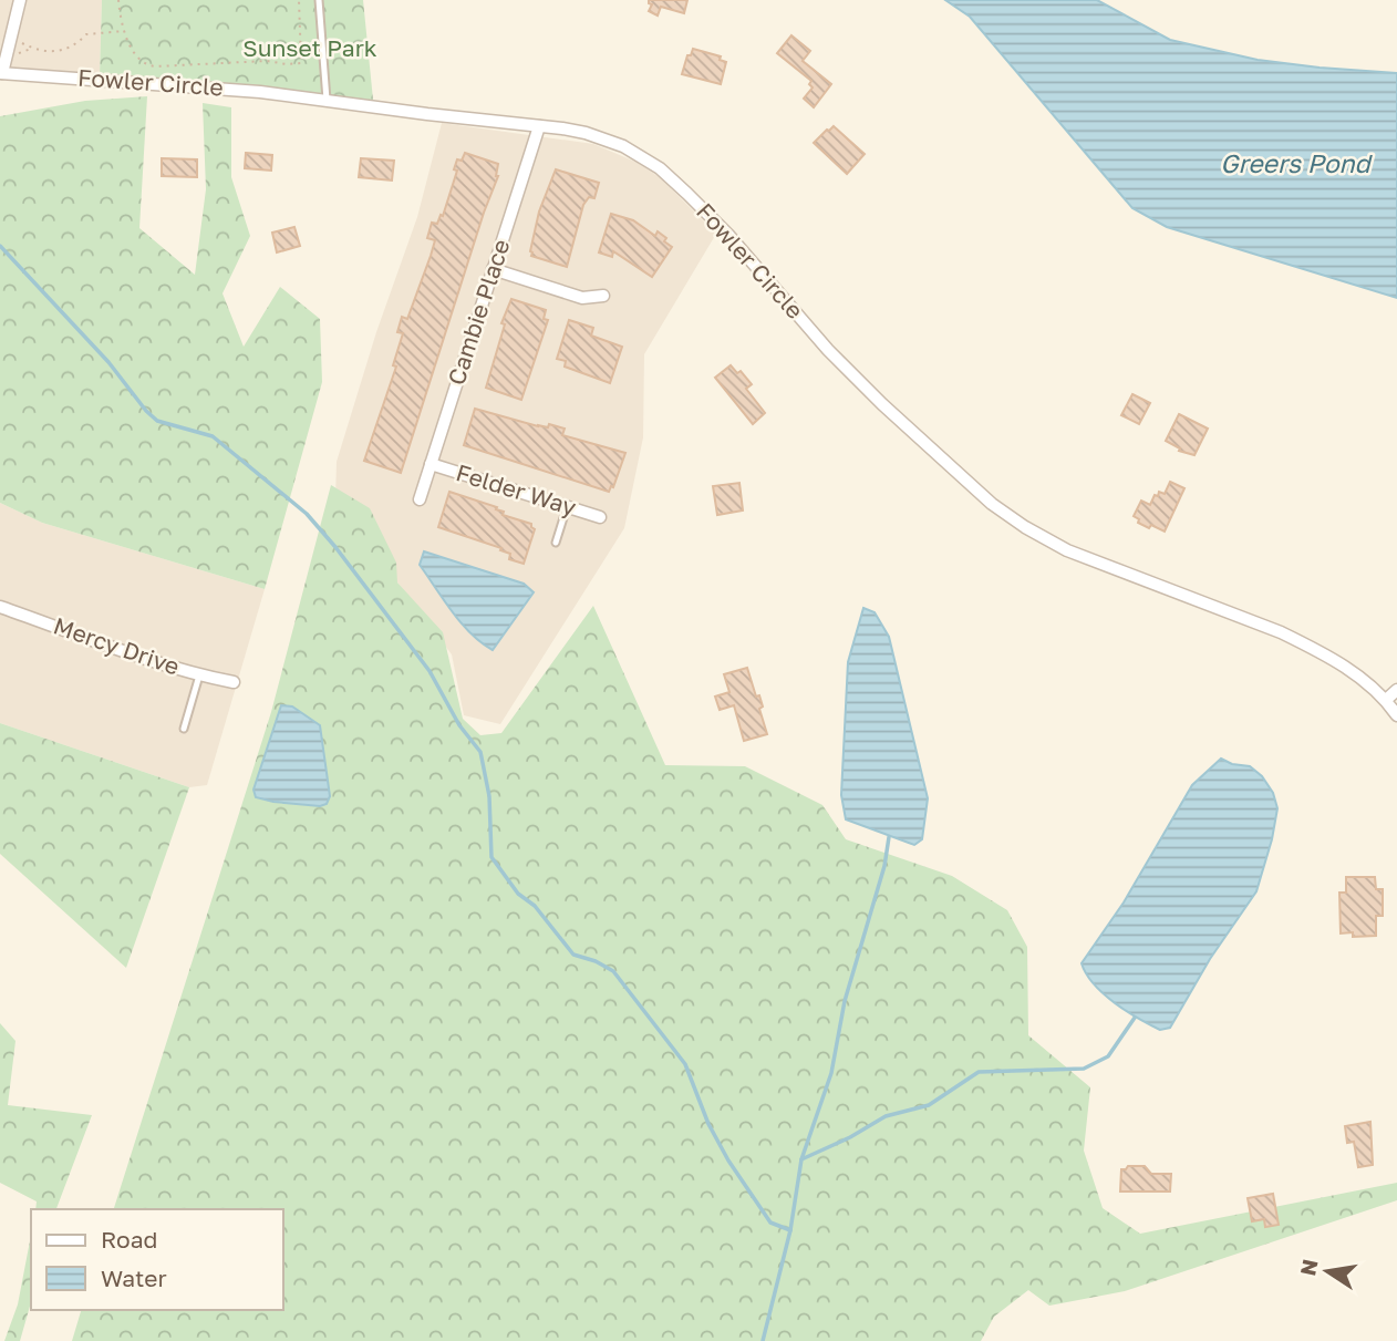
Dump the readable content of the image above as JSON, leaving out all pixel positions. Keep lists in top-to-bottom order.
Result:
{
  "streets": {
    "street": [
      "Fowler Circle",
      "Cambie Place",
      "Felder Way",
      "Mercy Drive"
    ]
  },
  "crossings": [
    ["Fowler Circle", "Cambie Place"],
    ["Cambie Place", "Felder Way"]
  ],
  "water": ["Greers Pond"],
  "parks": ["Sunset Park"],
  "legend": ["Road", "Water"],
  "north": "left"
}
